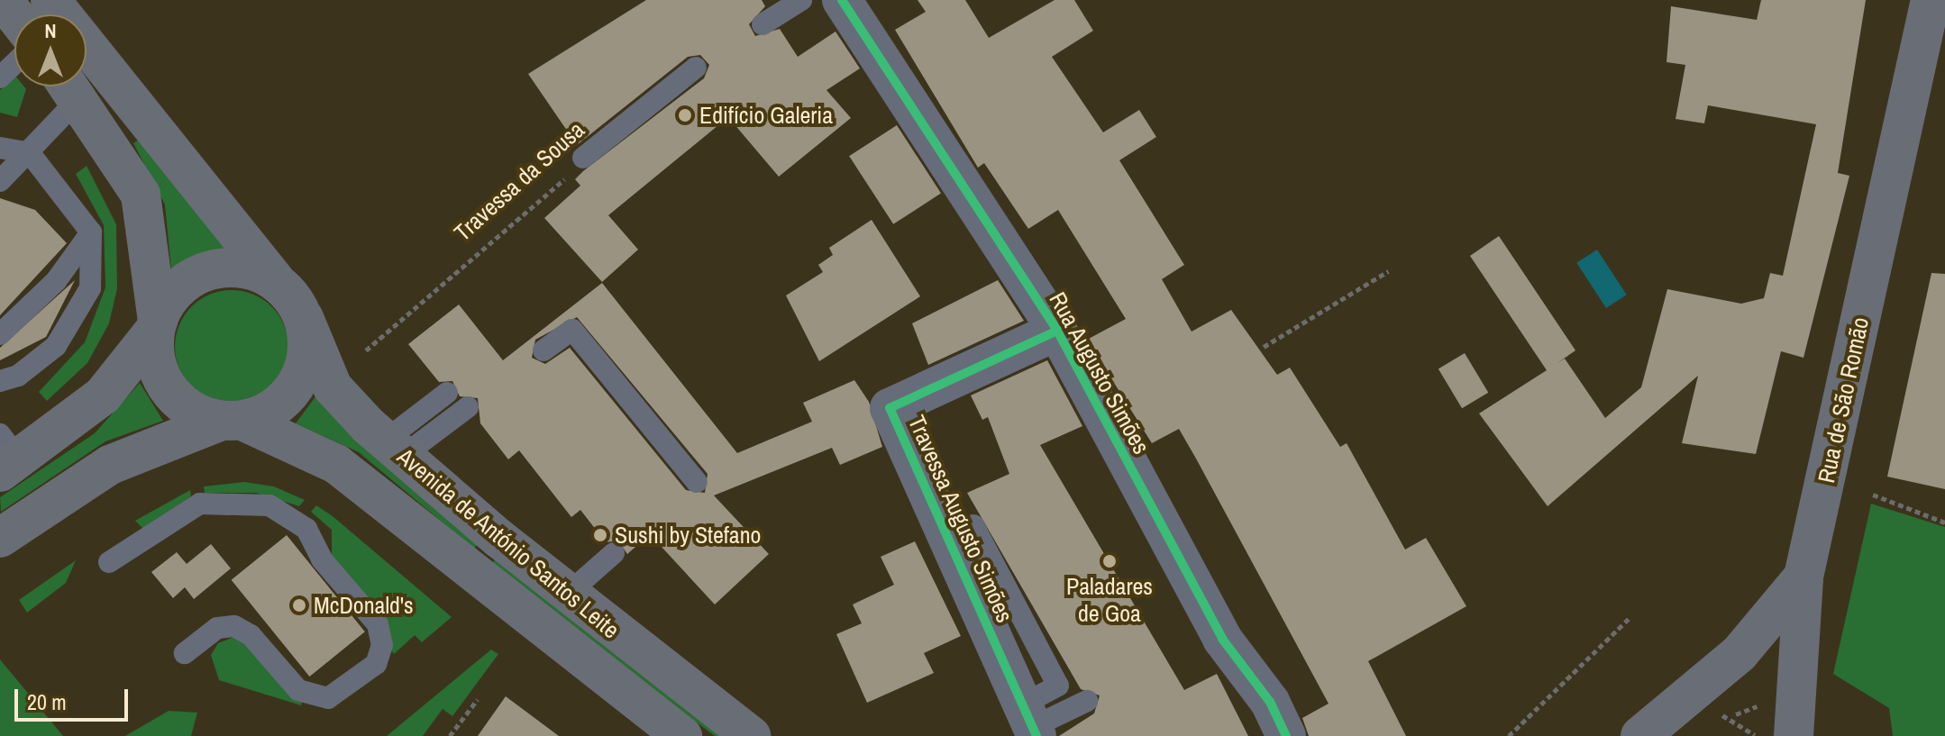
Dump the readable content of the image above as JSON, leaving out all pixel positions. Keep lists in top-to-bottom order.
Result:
{
  "streets": {
    "main road": ["Rua de São Romão", "Avenida de António Santos Leite"],
    "street": ["Rua Augusto Simões", "Travessa Augusto Simões"],
    "lane": ["Travessa da Sousa"]
  },
  "crossings": [
    ["Rua Augusto Simões", "Travessa Augusto Simões"]
  ],
  "places": [
    "Edifício Galeria",
    "Sushi by Stefano",
    "Paladares de Goa",
    "McDonald's"
  ],
  "scale_bar": "20 m",
  "north": "top"
}
